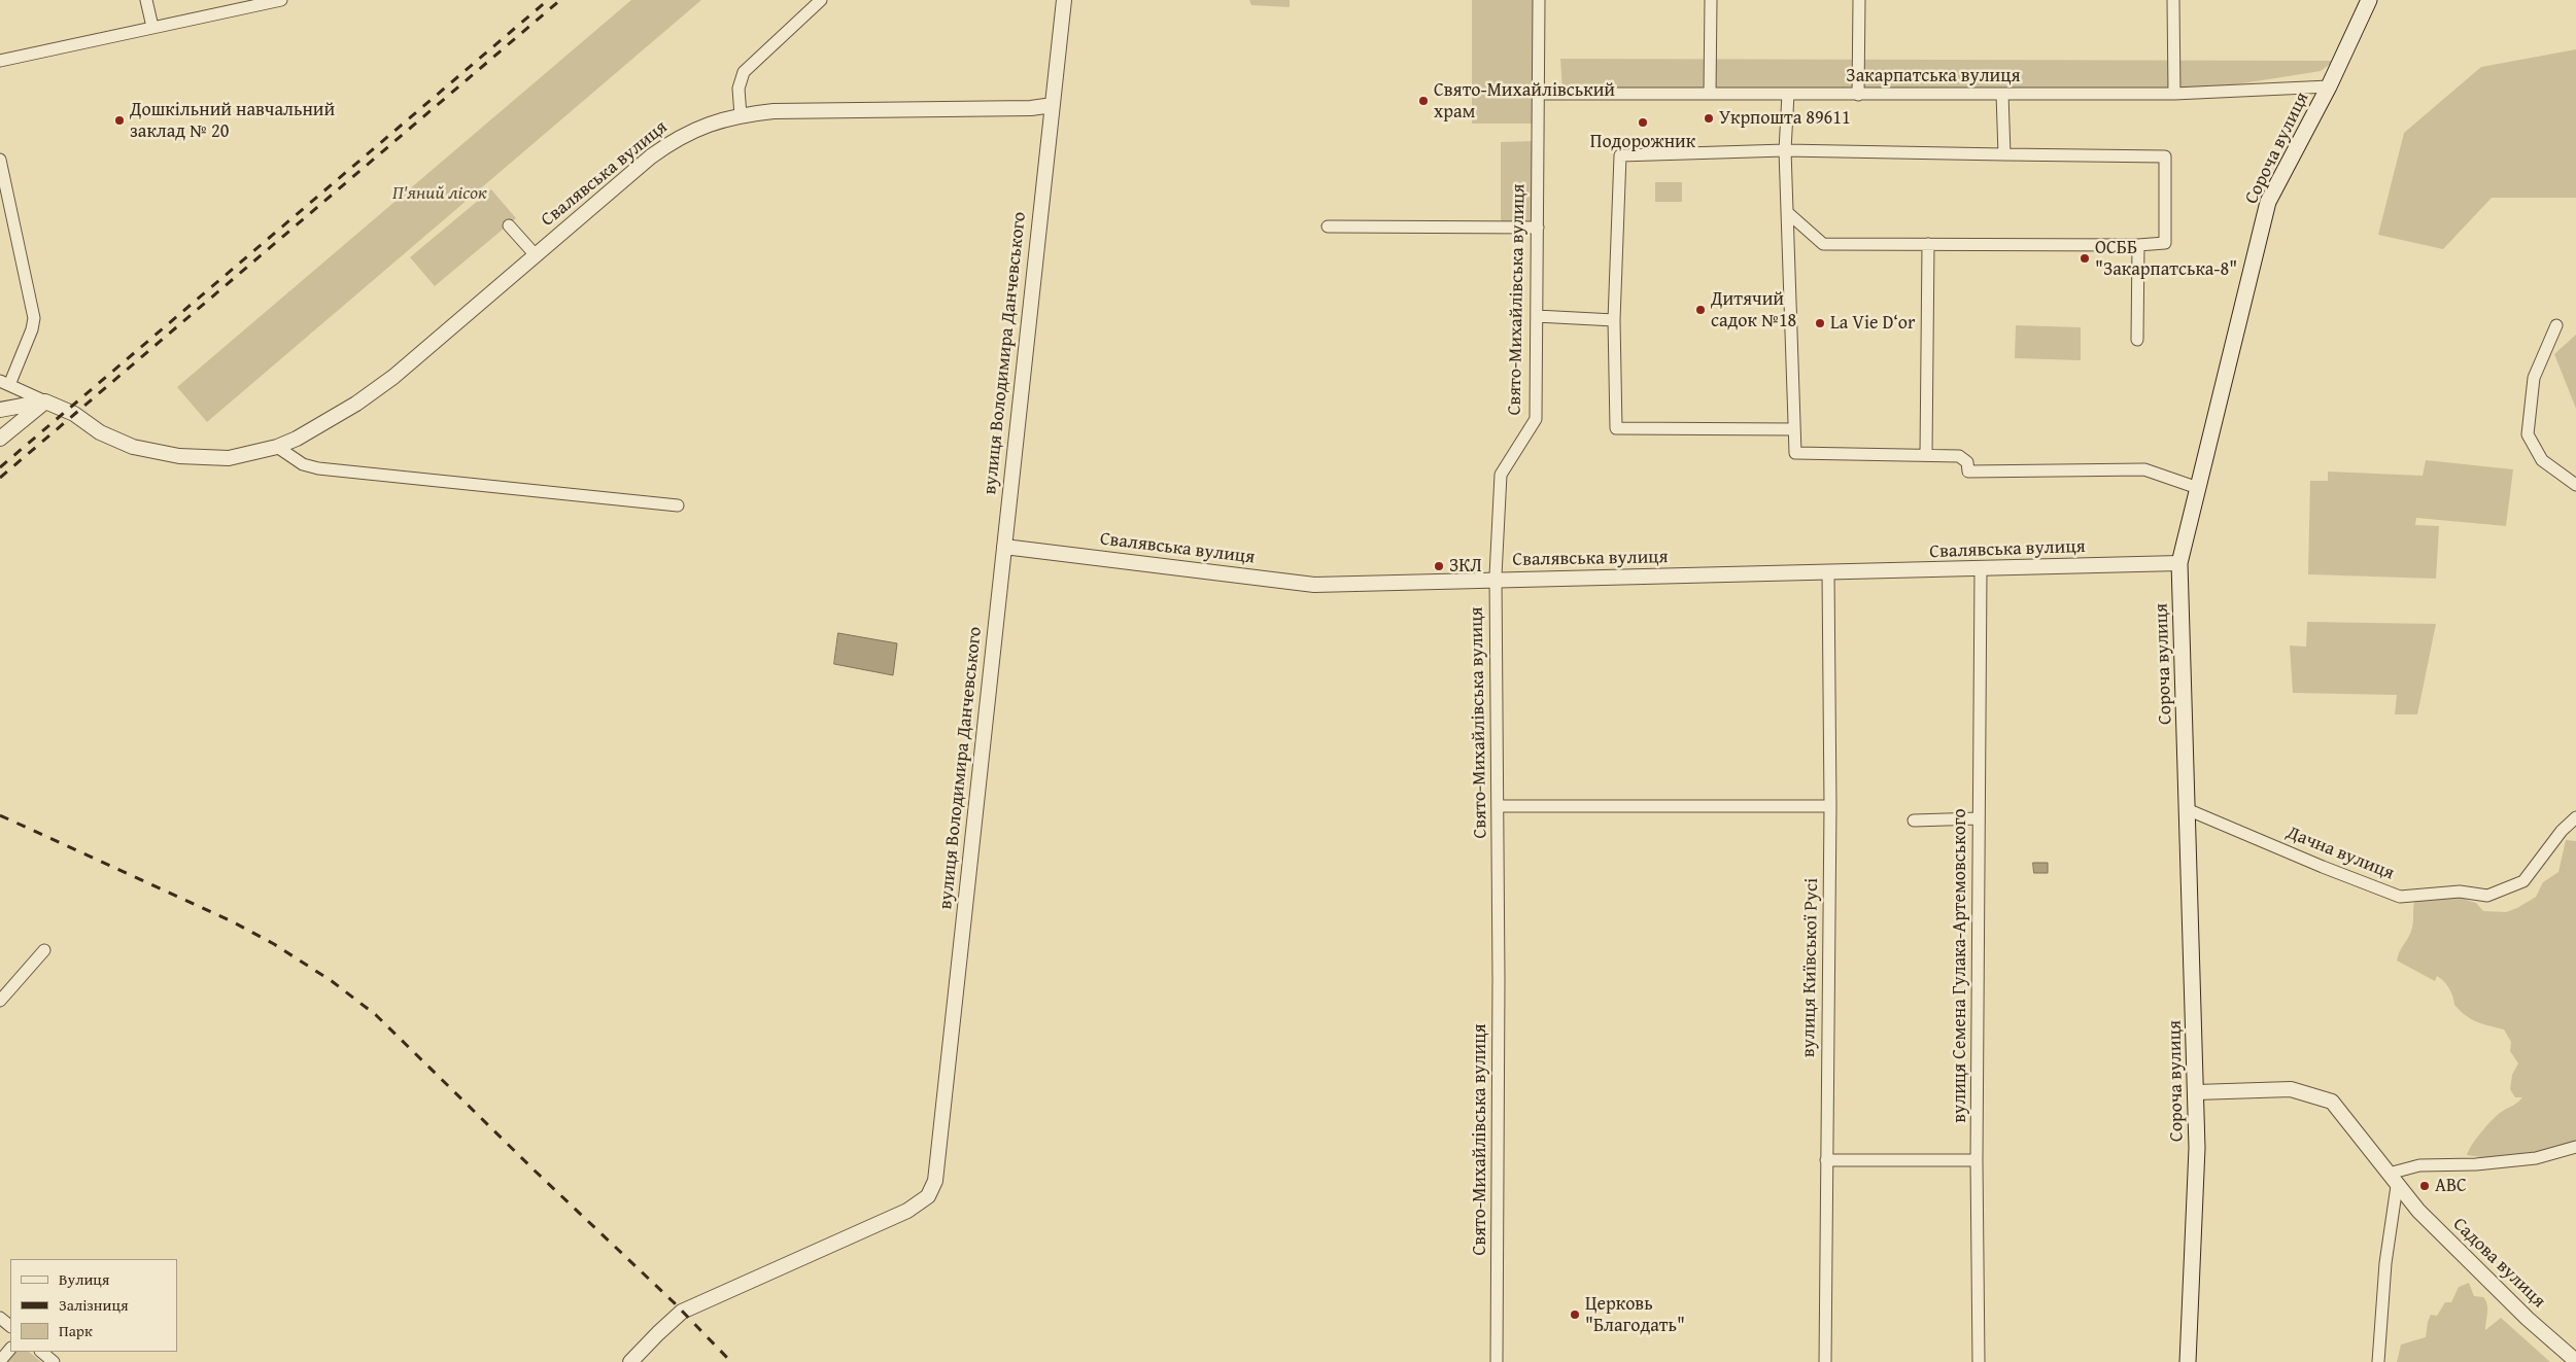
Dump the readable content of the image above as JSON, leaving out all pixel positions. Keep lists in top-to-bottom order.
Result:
{
  "streets": {
    "main road": ["Сороча вулиця"],
    "street": [
      "Закарпатська вулиця",
      "Свалявська вулиця",
      "Свято-Михайлівська вулиця",
      "вулиця Володимира Данчевського",
      "Дачна вулиця",
      "вулиця Семена Гулака-Артемовського",
      "вулиця Київської Русі",
      "Садова вулиця"
    ]
  },
  "crossings": [
    ["Закарпатська вулиця", "Сороча вулиця"],
    ["Закарпатська вулиця", "Свято-Михайлівська вулиця"],
    ["Сороча вулиця", "Свалявська вулиця"],
    ["Сороча вулиця", "Дачна вулиця"],
    ["Сороча вулиця", "Садова вулиця"],
    ["Свалявська вулиця", "Свято-Михайлівська вулиця"],
    ["Свалявська вулиця", "вулиця Володимира Данчевського"],
    ["Свалявська вулиця", "вулиця Семена Гулака-Артемовського"],
    ["Свалявська вулиця", "вулиця Київської Русі"]
  ],
  "parks": ["П'яний лісок"],
  "places": [
    "Свято-Михайлівський храм",
    "Укрпошта 89611",
    "Дошкільний навчальний заклад № 20",
    "Подорожник",
    "ОСББ \"Закарпатська-8\"",
    "Дитячий садок №18",
    "La Vie D‘or",
    "ЗКЛ",
    "ABC",
    "Церковь \"Благодать\""
  ],
  "legend": ["Вулиця", "Залізниця", "Парк"]
}
